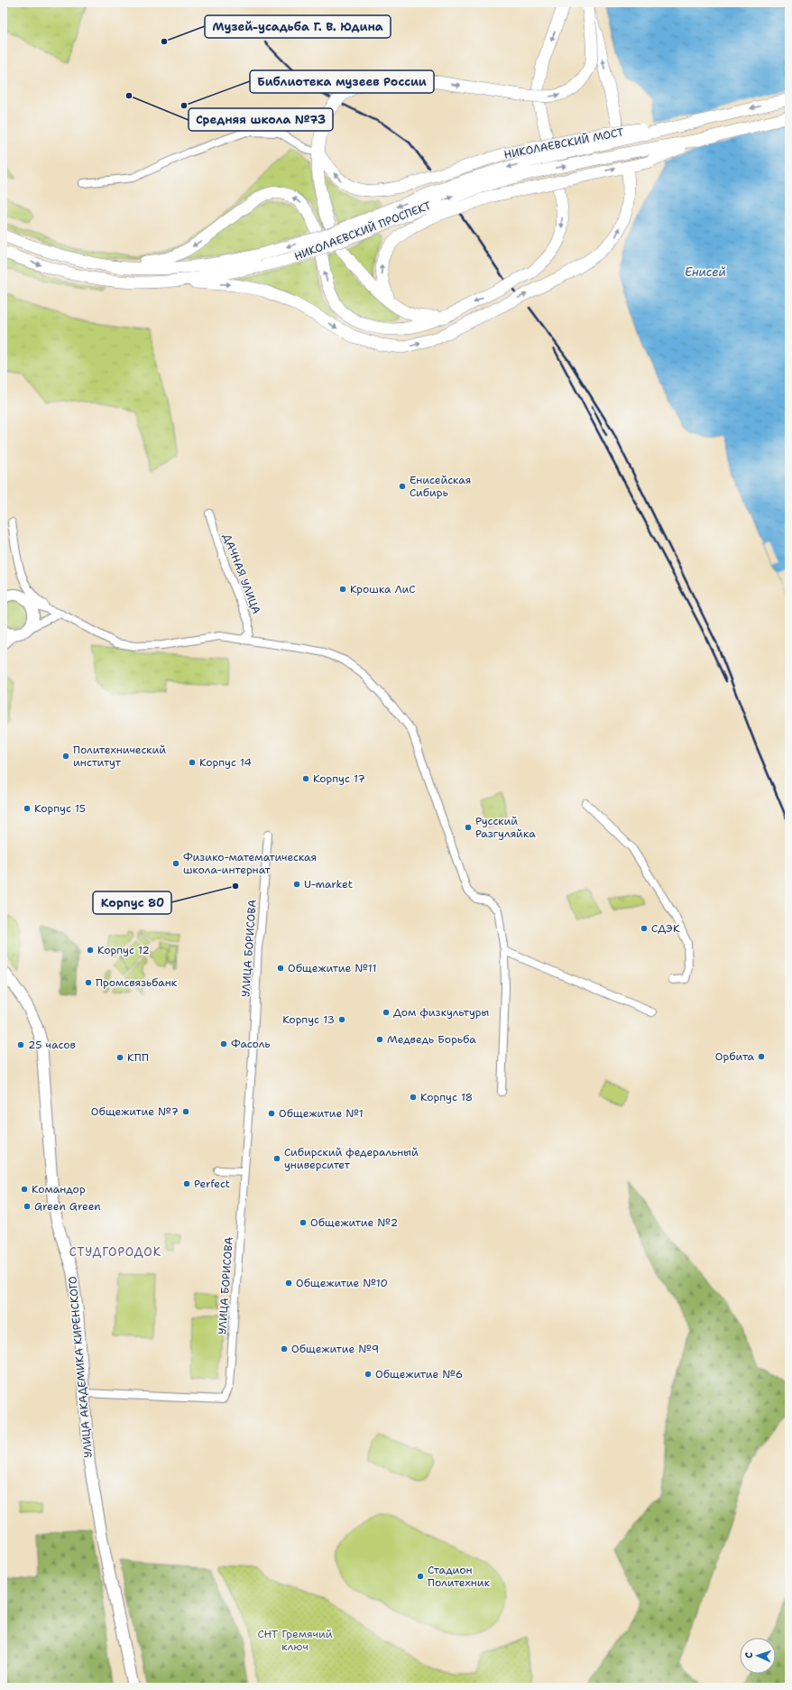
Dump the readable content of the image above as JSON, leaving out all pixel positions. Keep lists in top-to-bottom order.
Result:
{
  "streets": {
    "main road": ["НИКОЛАЕВСКИЙ МОСТ", "НИКОЛАЕВСКИЙ ПРОСПЕКТ", "УЛИЦА АКАДЕМИКА КИРЕНСКОГО"],
    "street": ["ДАЧНАЯ УЛИЦА", "УЛИЦА БОРИСОВА"]
  },
  "crossings": [
    ["НИКОЛАЕВСКИЙ МОСТ", "НИКОЛАЕВСКИЙ ПРОСПЕКТ"],
    ["УЛИЦА БОРИСОВА", "УЛИЦА АКАДЕМИКА КИРЕНСКОГО"]
  ],
  "one_way": ["НИКОЛАЕВСКИЙ МОСТ"],
  "districts": ["СТУДГОРОДОК"],
  "water": ["Енисей"],
  "parks": ["СНТ Гремячий ключ"],
  "places": [
    "Музей-усадьба Г. В. Юдина",
    "Средняя школа №73",
    "Библиотека музеев России",
    "Енисейская Сибирь",
    "Крошка ЛиС",
    "Политехнический институт",
    "Корпус 14",
    "Корпус 17",
    "Корпус 15",
    "Русский Разгуляйка",
    "Физико-математическая школа-интернат",
    "U-market",
    "Корпус 80",
    "СДЭК",
    "Корпус 12",
    "Общежитие №11",
    "Промсвязьбанк",
    "Дом физкультуры",
    "Корпус 13",
    "Медведь Борьба",
    "Фасоль",
    "25 часов",
    "Орбита",
    "КПП",
    "Корпус 18",
    "Общежитие №7",
    "Общежитие №1",
    "Сибирский федеральный университет",
    "Perfect",
    "Командор",
    "Green Green",
    "Общежитие №2",
    "Общежитие №10",
    "Общежитие №9",
    "Общежитие №6",
    "Стадион Политехник"
  ],
  "north": "left"
}
